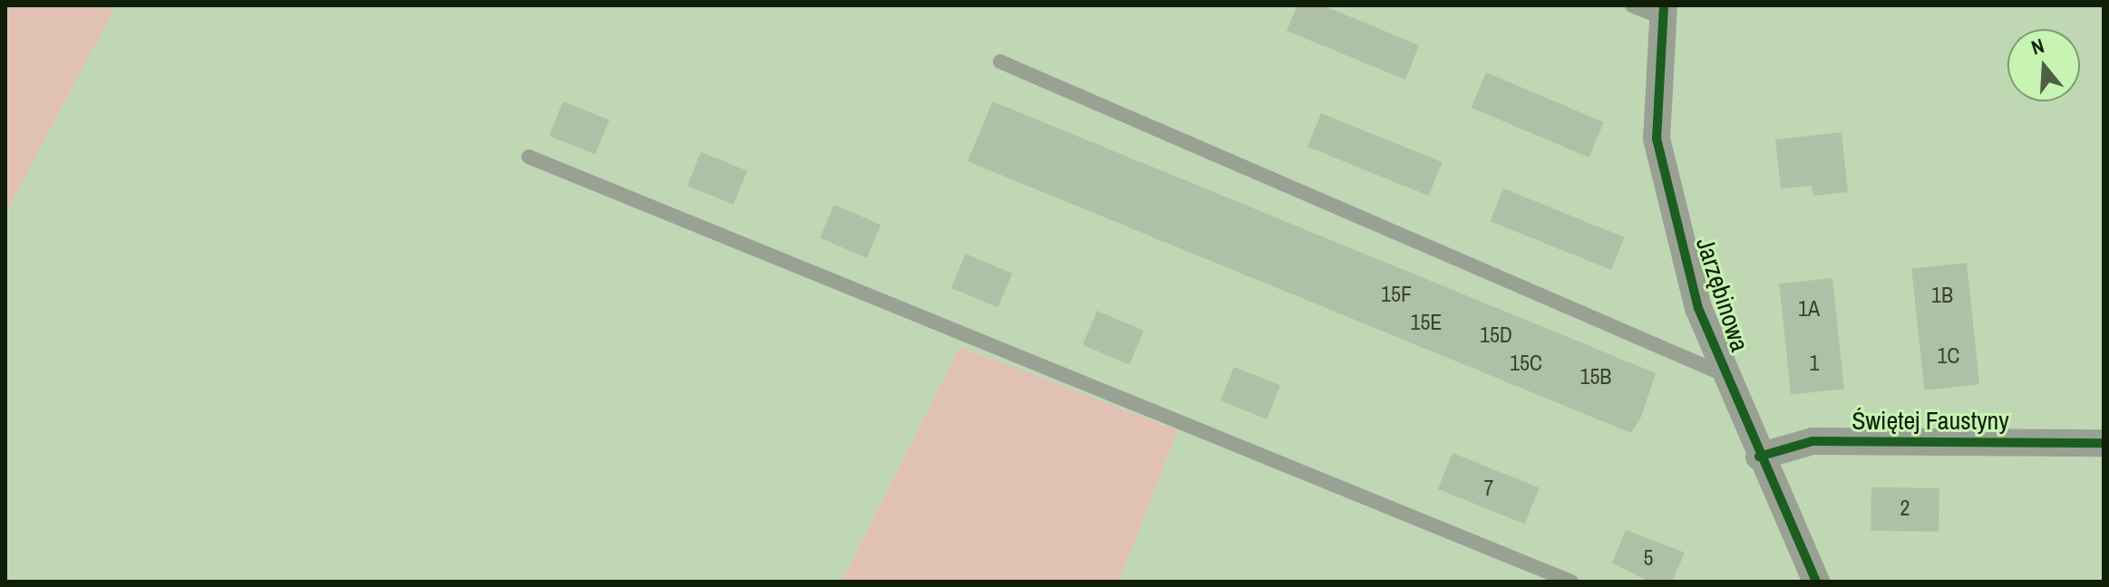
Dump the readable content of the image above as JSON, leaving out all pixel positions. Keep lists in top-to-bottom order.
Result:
{
  "streets": {
    "street": ["Jarzębinowa", "Świętej Faustyny"]
  },
  "crossings": [
    ["Jarzębinowa", "Świętej Faustyny"]
  ],
  "house_numbers": [
    "15F",
    "1B",
    "1A",
    "15E",
    "15D",
    "1C",
    "15C",
    "1",
    "15B",
    "7",
    "2",
    "5"
  ],
  "north": "top"
}
